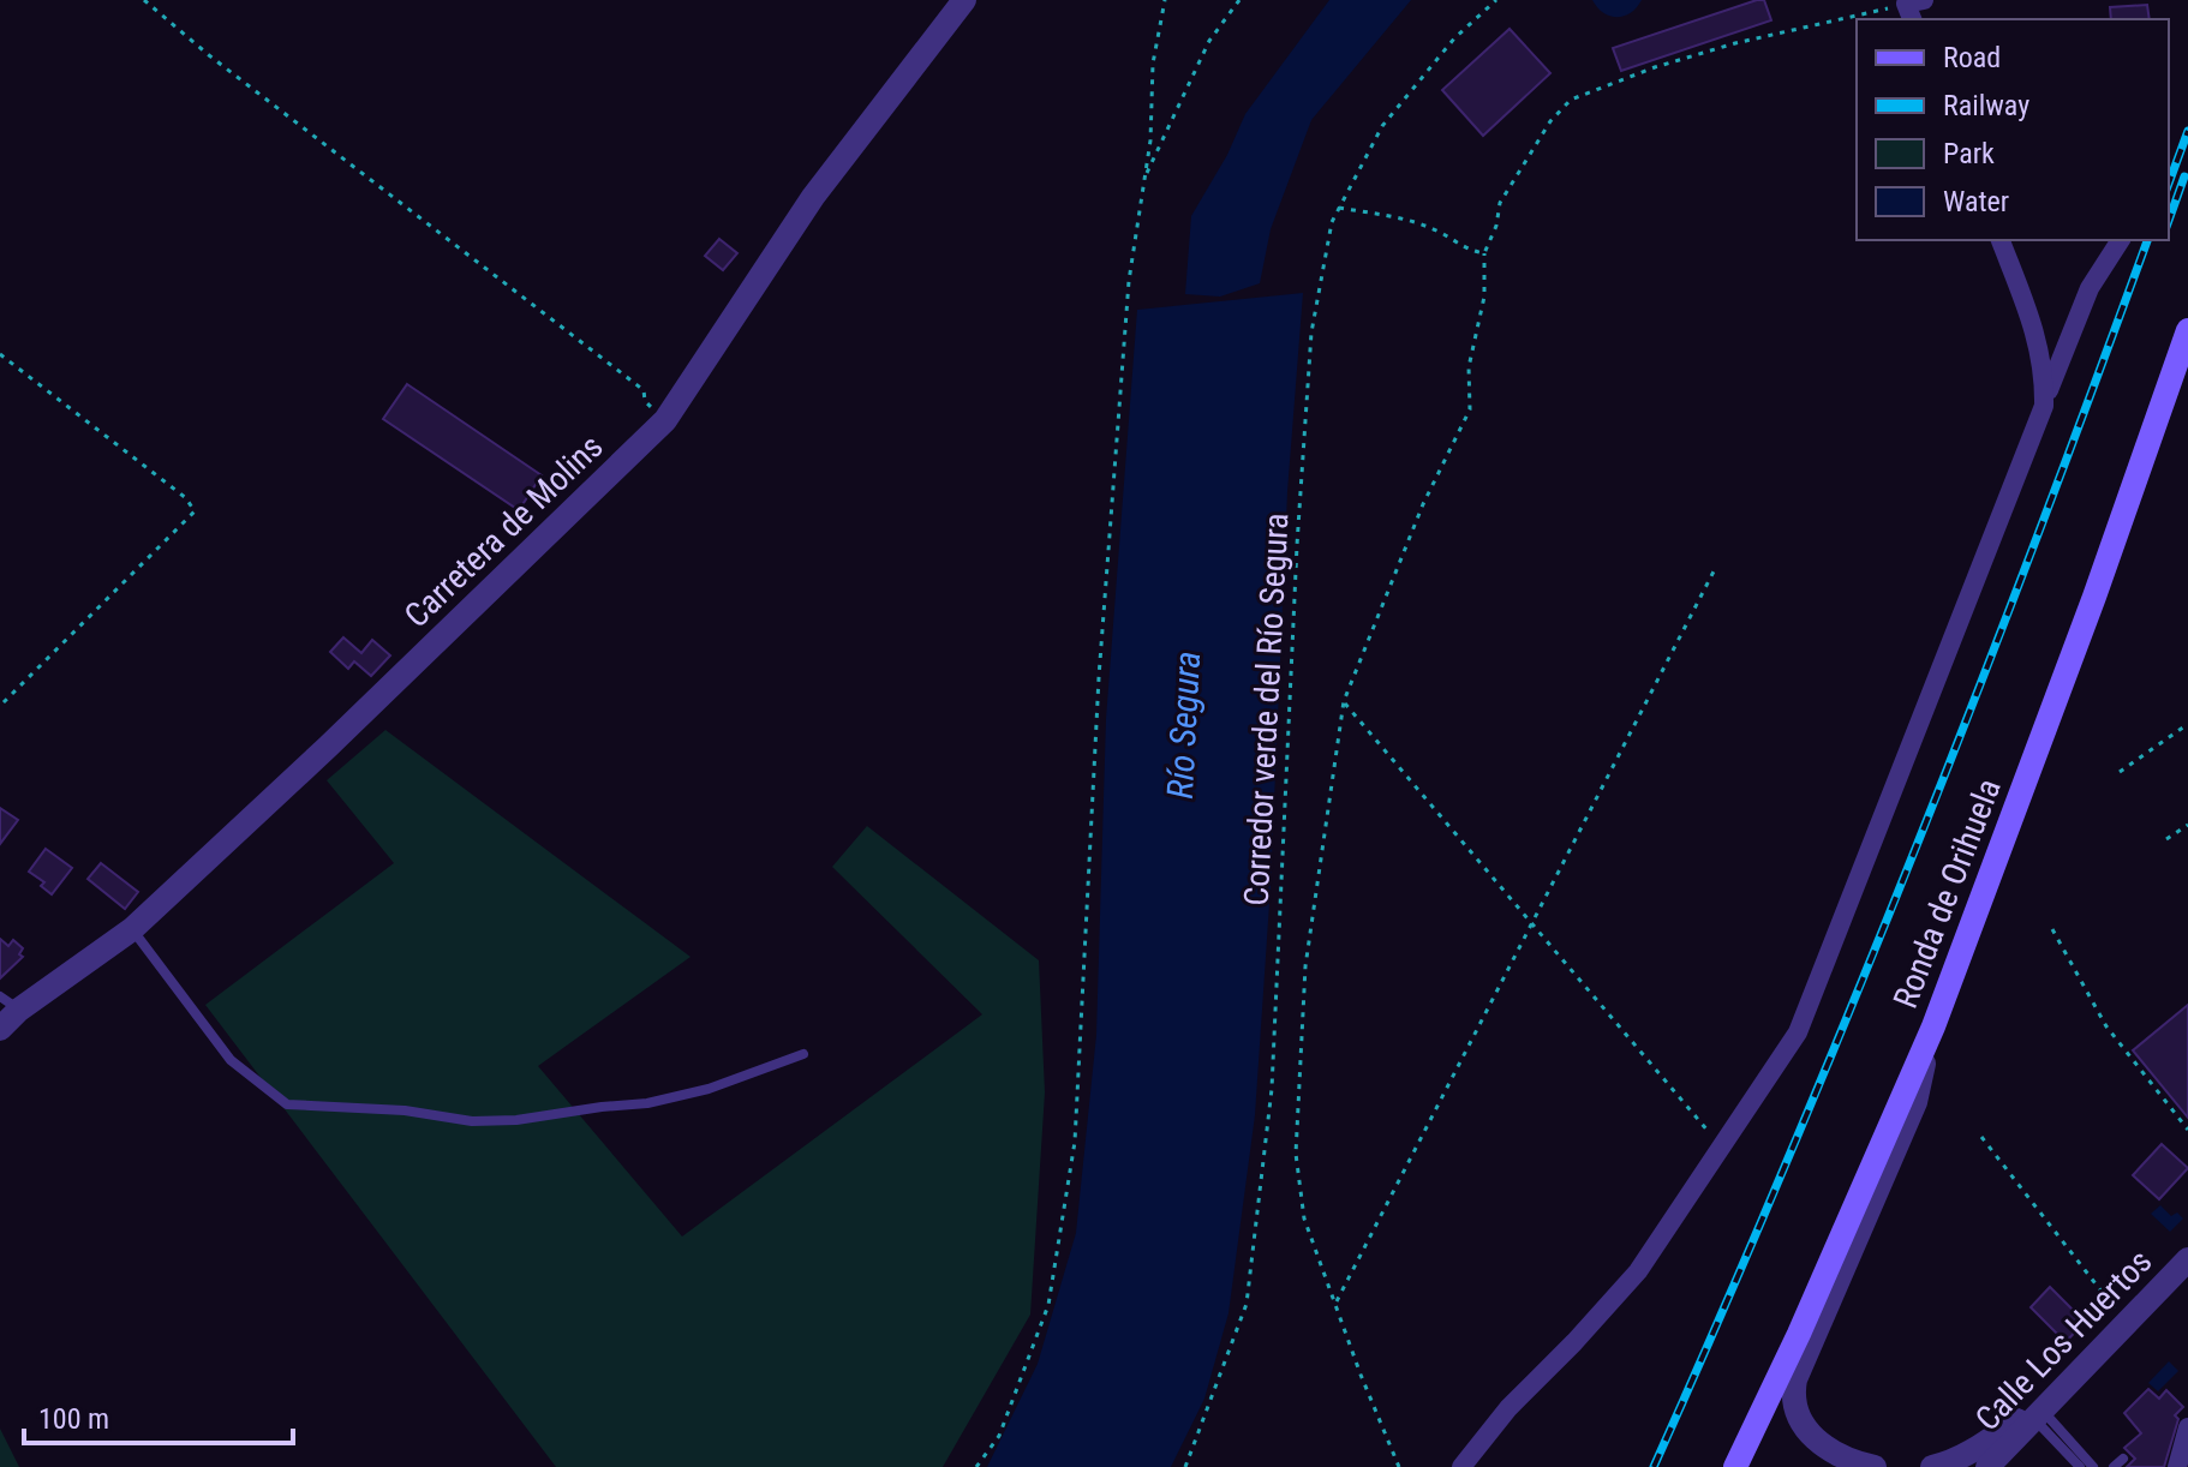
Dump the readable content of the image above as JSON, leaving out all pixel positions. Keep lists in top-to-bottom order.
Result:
{
  "streets": {
    "main road": ["Ronda de Orihuela"],
    "street": ["Carretera de Molins", "Calle Los Huertos"],
    "path": ["Corredor verde del Río Segura"]
  },
  "water": ["Río Segura"],
  "legend": [
    "Road",
    "Railway",
    "Park",
    "Water"
  ],
  "scale_bar": "100 m"
}
